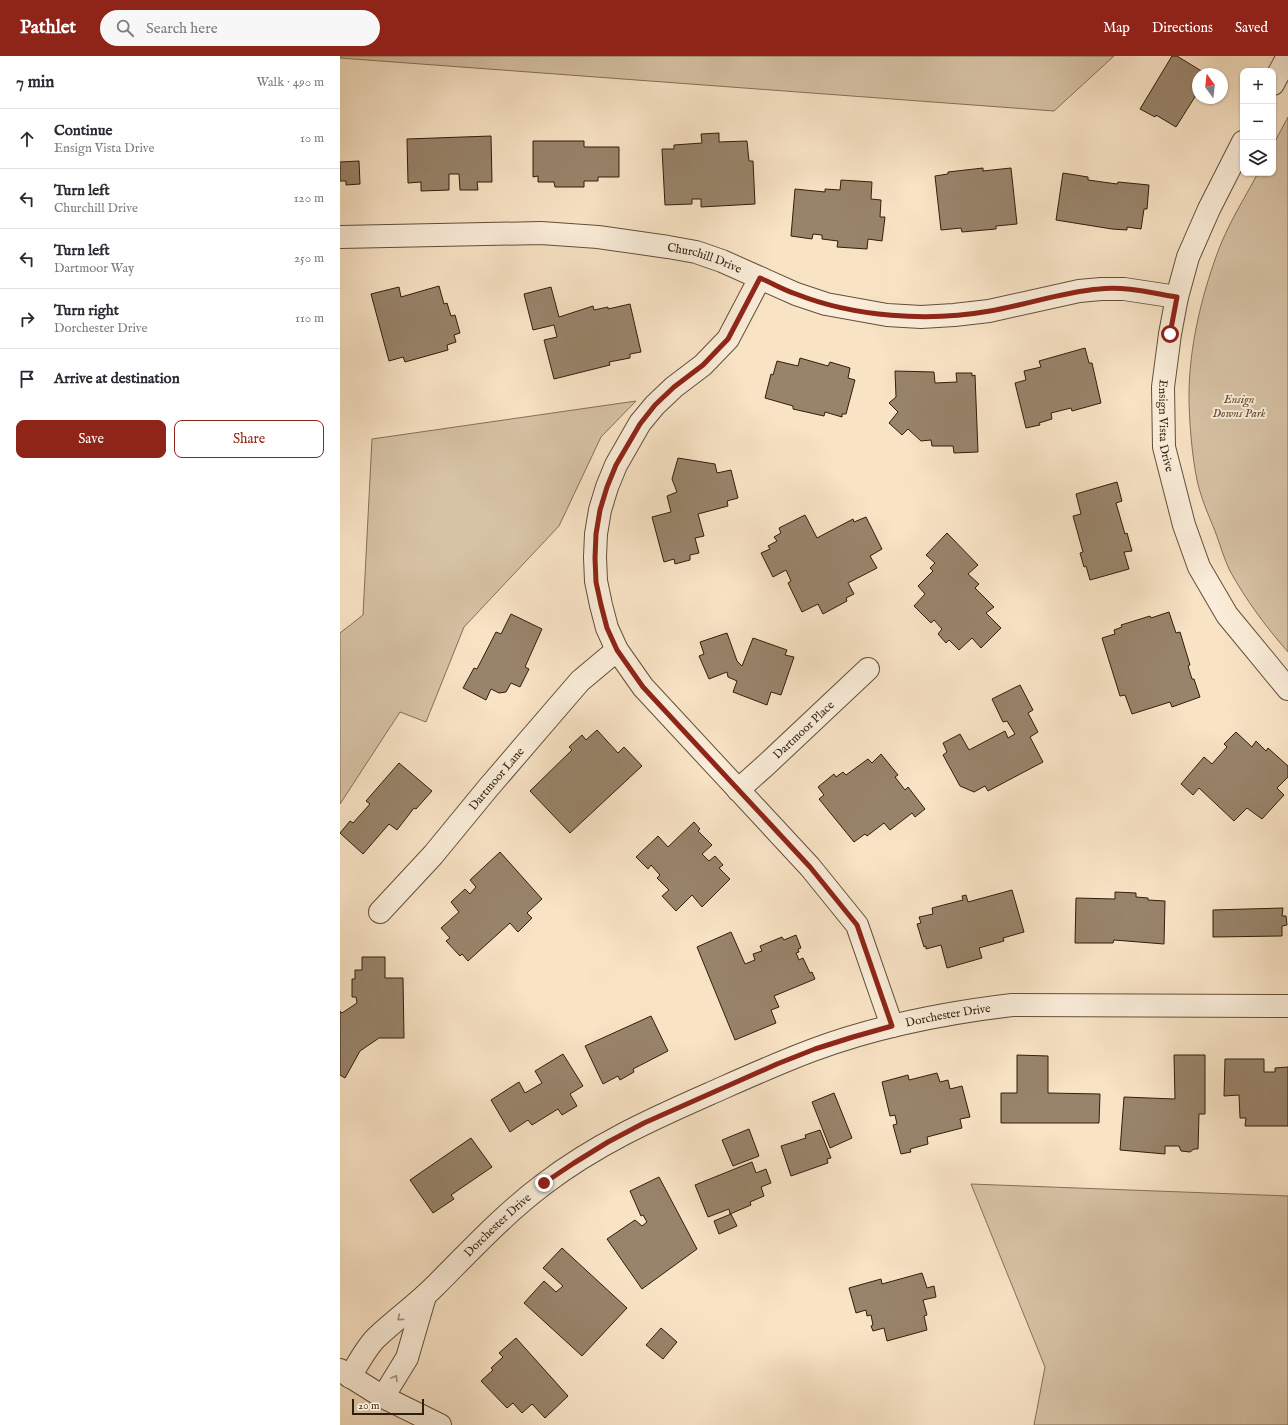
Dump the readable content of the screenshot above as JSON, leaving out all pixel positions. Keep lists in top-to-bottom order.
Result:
{
  "streets": {
    "street": [
      "Churchill Drive",
      "Ensign Vista Drive",
      "Dartmoor Place",
      "Dartmoor Lane",
      "Dorchester Drive"
    ]
  },
  "crossings": [
    ["Churchill Drive", "Ensign Vista Drive"]
  ],
  "parks": ["Ensign Downs Park"],
  "scale_bar": "20 m",
  "north": "top",
  "page": {
    "header": "Pathlet",
    "search": "Search here",
    "nav": ["Map", "Directions", "Saved"],
    "heading": ["7 min", "Walk · 490 m"],
    "map_buttons": ["+", "−"],
    "list": [
      ["Continue", "Ensign Vista Drive", "10 m"],
      ["Turn left", "Churchill Drive", "120 m"],
      ["Turn left", "Dartmoor Way", "250 m"],
      ["Turn right", "Dorchester Drive", "110 m"],
      "Arrive at destination"
    ],
    "buttons": ["Save", "Share"],
    "scale": "20 m"
  }
}
